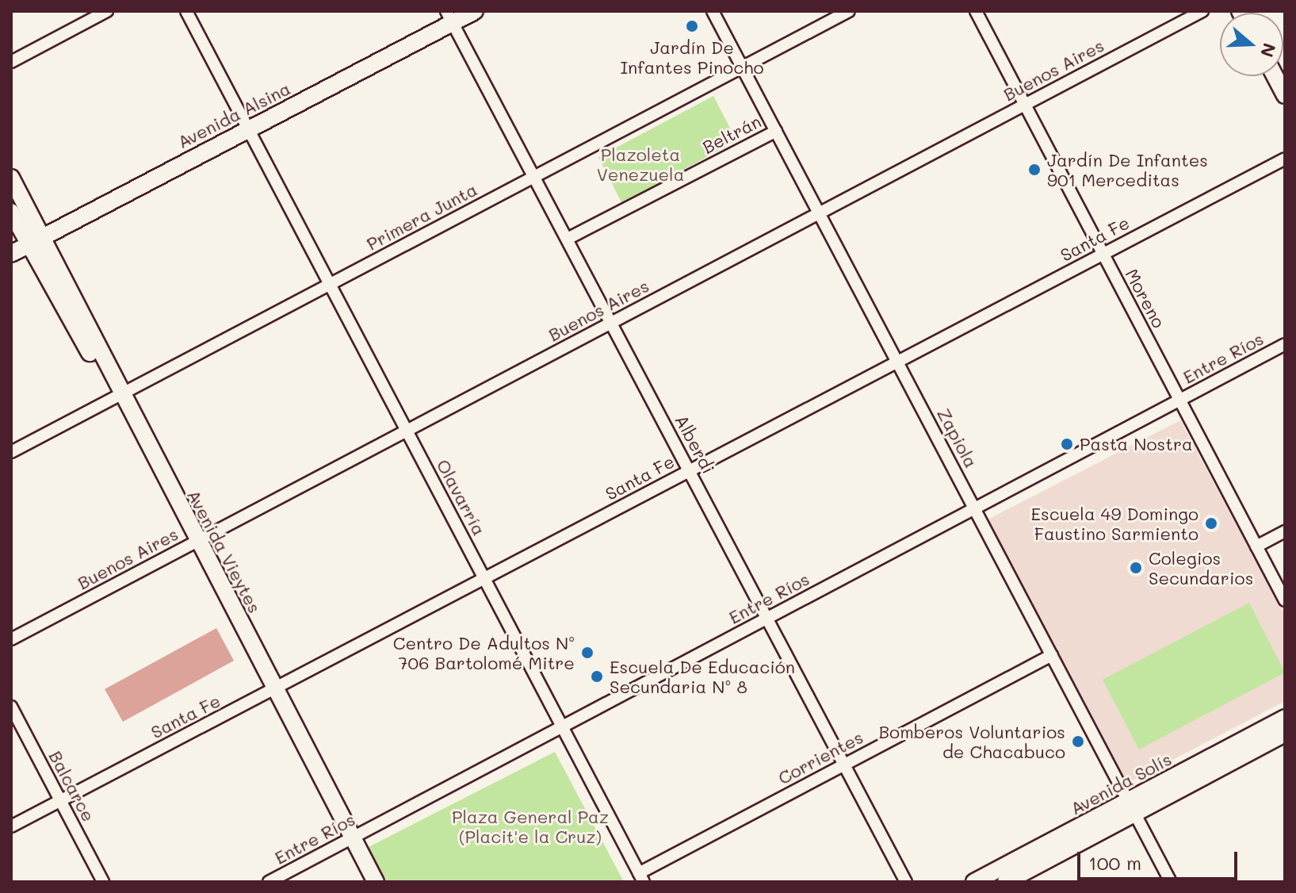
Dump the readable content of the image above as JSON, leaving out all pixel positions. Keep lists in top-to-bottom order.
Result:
{
  "streets": {
    "main road": ["Avenida Alsina", "Avenida Vieytes", "Avenida Solís"],
    "street": [
      "Buenos Aires",
      "Beltrán",
      "Primera Junta",
      "Santa Fe",
      "Moreno",
      "Entre Ríos",
      "Zapiola",
      "Alberdi",
      "Olavarría",
      "Corrientes",
      "Balcarce"
    ]
  },
  "crossings": [
    ["Buenos Aires", "Moreno"],
    ["Buenos Aires", "Zapiola"],
    ["Buenos Aires", "Alberdi"],
    ["Buenos Aires", "Olavarría"],
    ["Buenos Aires", "Avenida Vieytes"],
    ["Avenida Alsina", "Alberdi"],
    ["Avenida Alsina", "Olavarría"],
    ["Avenida Alsina", "Avenida Vieytes"],
    ["Beltrán", "Zapiola"],
    ["Beltrán", "Alberdi"],
    ["Primera Junta", "Zapiola"],
    ["Primera Junta", "Alberdi"],
    ["Primera Junta", "Olavarría"],
    ["Primera Junta", "Avenida Vieytes"],
    ["Santa Fe", "Moreno"],
    ["Santa Fe", "Zapiola"],
    ["Santa Fe", "Alberdi"],
    ["Santa Fe", "Olavarría"],
    ["Santa Fe", "Avenida Vieytes"],
    ["Santa Fe", "Balcarce"],
    ["Moreno", "Entre Ríos"],
    ["Entre Ríos", "Zapiola"],
    ["Entre Ríos", "Alberdi"],
    ["Entre Ríos", "Olavarría"],
    ["Entre Ríos", "Avenida Vieytes"],
    ["Zapiola", "Corrientes"],
    ["Zapiola", "Avenida Solís"],
    ["Alberdi", "Corrientes"],
    ["Olavarría", "Corrientes"]
  ],
  "parks": ["Plazoleta Venezuela", "Plaza General Paz (Placit'e la Cruz)"],
  "places": [
    "Jardín De Infantes Pinocho",
    "Jardín De Infantes 901 Merceditas",
    "Pasta Nostra",
    "Escuela 49 Domingo Faustino Sarmiento",
    "Colegios Secundarios",
    "Centro De Adultos Nº 706 Bartolomé Mitre",
    "Escuela De Educación Secundaria Nº 8",
    "Bomberos Voluntarios de Chacabuco"
  ],
  "scale_bar": "100 m",
  "north": "right"
}
